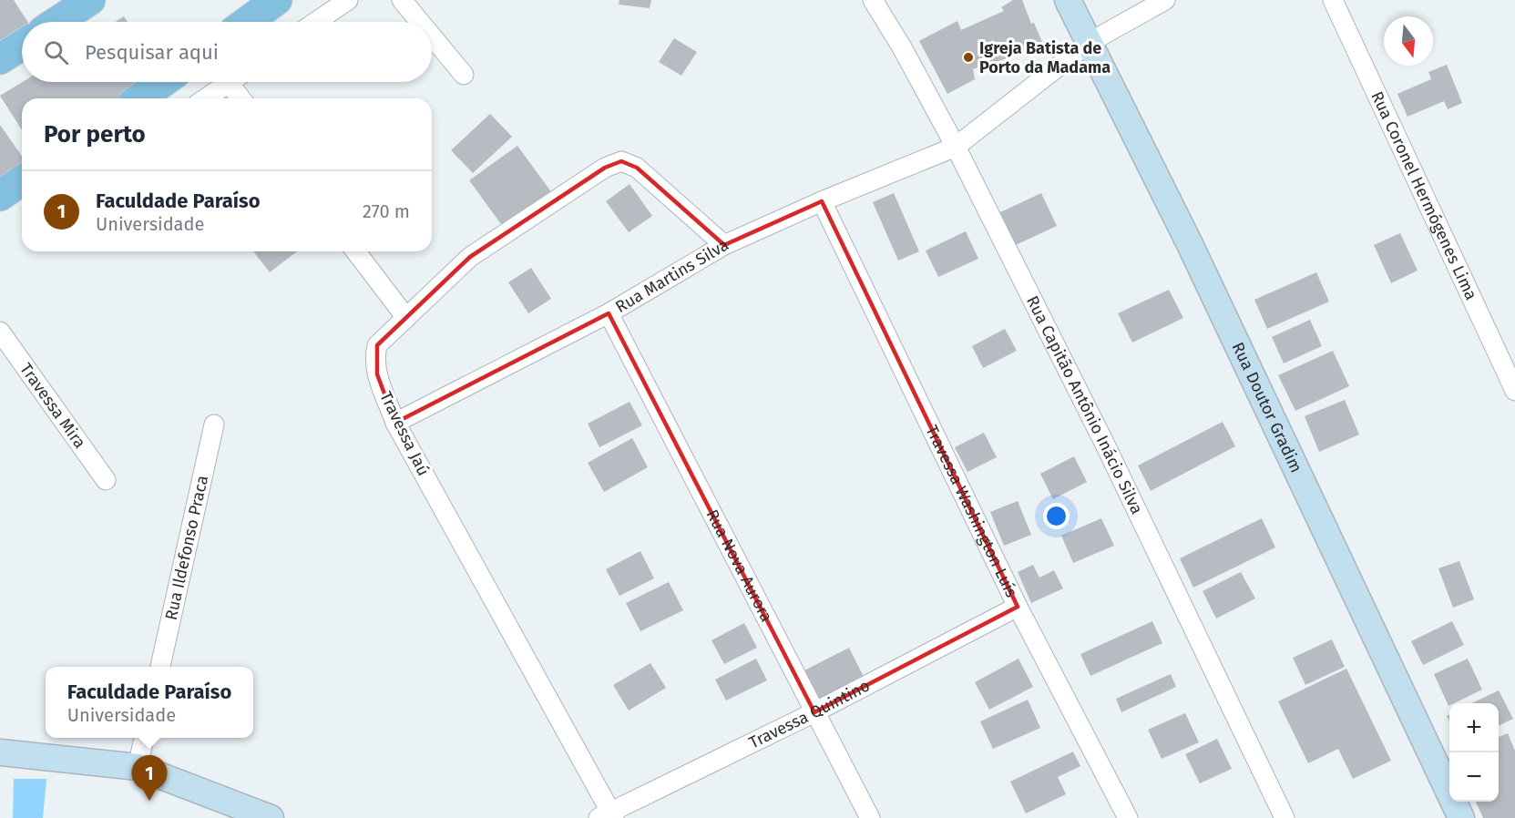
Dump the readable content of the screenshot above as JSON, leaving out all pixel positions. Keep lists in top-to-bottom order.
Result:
{
  "streets": {
    "street": [
      "Rua Coronel Hermógenes Lima",
      "Rua Martins Silva",
      "Travessa Mira",
      "Rua Capitão Antônio Inácio Silva",
      "Rua Doutor Gradim",
      "Travessa Jaú",
      "Travessa Washington Luís",
      "Rua Ildefonso Praca",
      "Rua Nova Aurora",
      "Travessa Quintino"
    ]
  },
  "crossings": [
    ["Rua Martins Silva", "Rua Capitão Antônio Inácio Silva"],
    ["Rua Martins Silva", "Rua Doutor Gradim"],
    ["Rua Martins Silva", "Travessa Jaú"],
    ["Rua Martins Silva", "Travessa Washington Luís"],
    ["Rua Martins Silva", "Rua Nova Aurora"],
    ["Travessa Jaú", "Travessa Quintino"],
    ["Travessa Washington Luís", "Travessa Quintino"],
    ["Rua Nova Aurora", "Travessa Quintino"]
  ],
  "places": ["Igreja Batista de Porto da Madama"],
  "north": "bottom",
  "page": {
    "search": "Pesquisar aqui",
    "heading": "Por perto",
    "list": [
      {
        "mark": "1",
        "name": "Faculdade Paraíso",
        "note": "Universidade",
        "value": "270 m"
      }
    ],
    "popup": ["Faculdade Paraíso", "Universidade"],
    "map_buttons": ["+", "−"],
    "pins": "1"
  }
}
